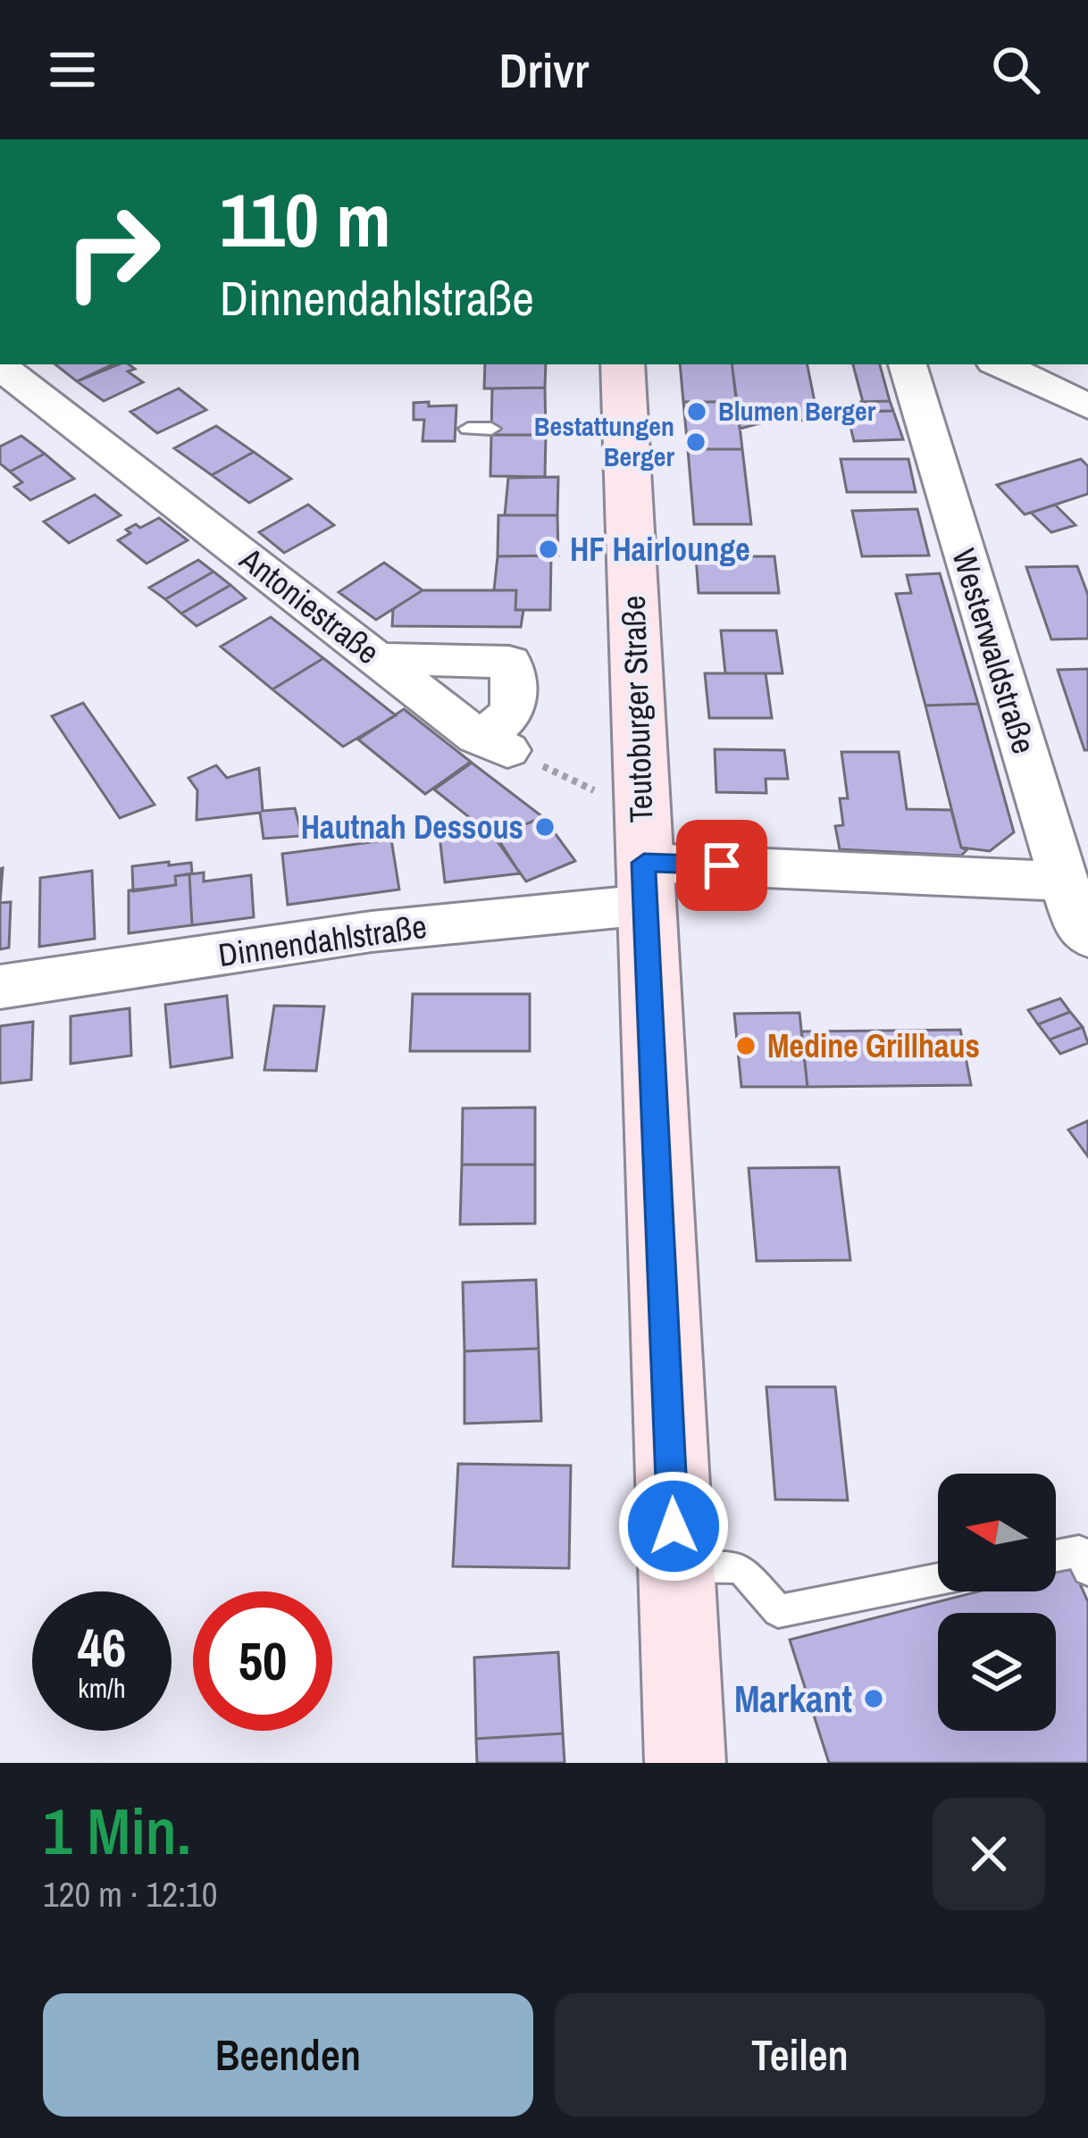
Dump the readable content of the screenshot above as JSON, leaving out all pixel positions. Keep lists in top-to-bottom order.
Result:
{
  "streets": {
    "main road": ["Teutoburger Straße"],
    "street": ["Antoniestraße", "Westerwaldstraße", "Dinnendahlstraße"]
  },
  "crossings": [
    ["Westerwaldstraße", "Dinnendahlstraße"],
    ["Teutoburger Straße", "Dinnendahlstraße"]
  ],
  "places": [
    "Blumen Berger",
    "Bestattungen Berger",
    "HF Hairlounge",
    "Hautnah Dessous",
    "Medine Grillhaus",
    "Markant"
  ],
  "north": "left",
  "page": {
    "header": "Drivr",
    "turn": ["110 m", "Dinnendahlstraße"],
    "speed": "46 km/h",
    "limit": "50",
    "heading": ["1 Min.", "120 m · 12:10"],
    "buttons": ["Beenden", "Teilen"]
  }
}
